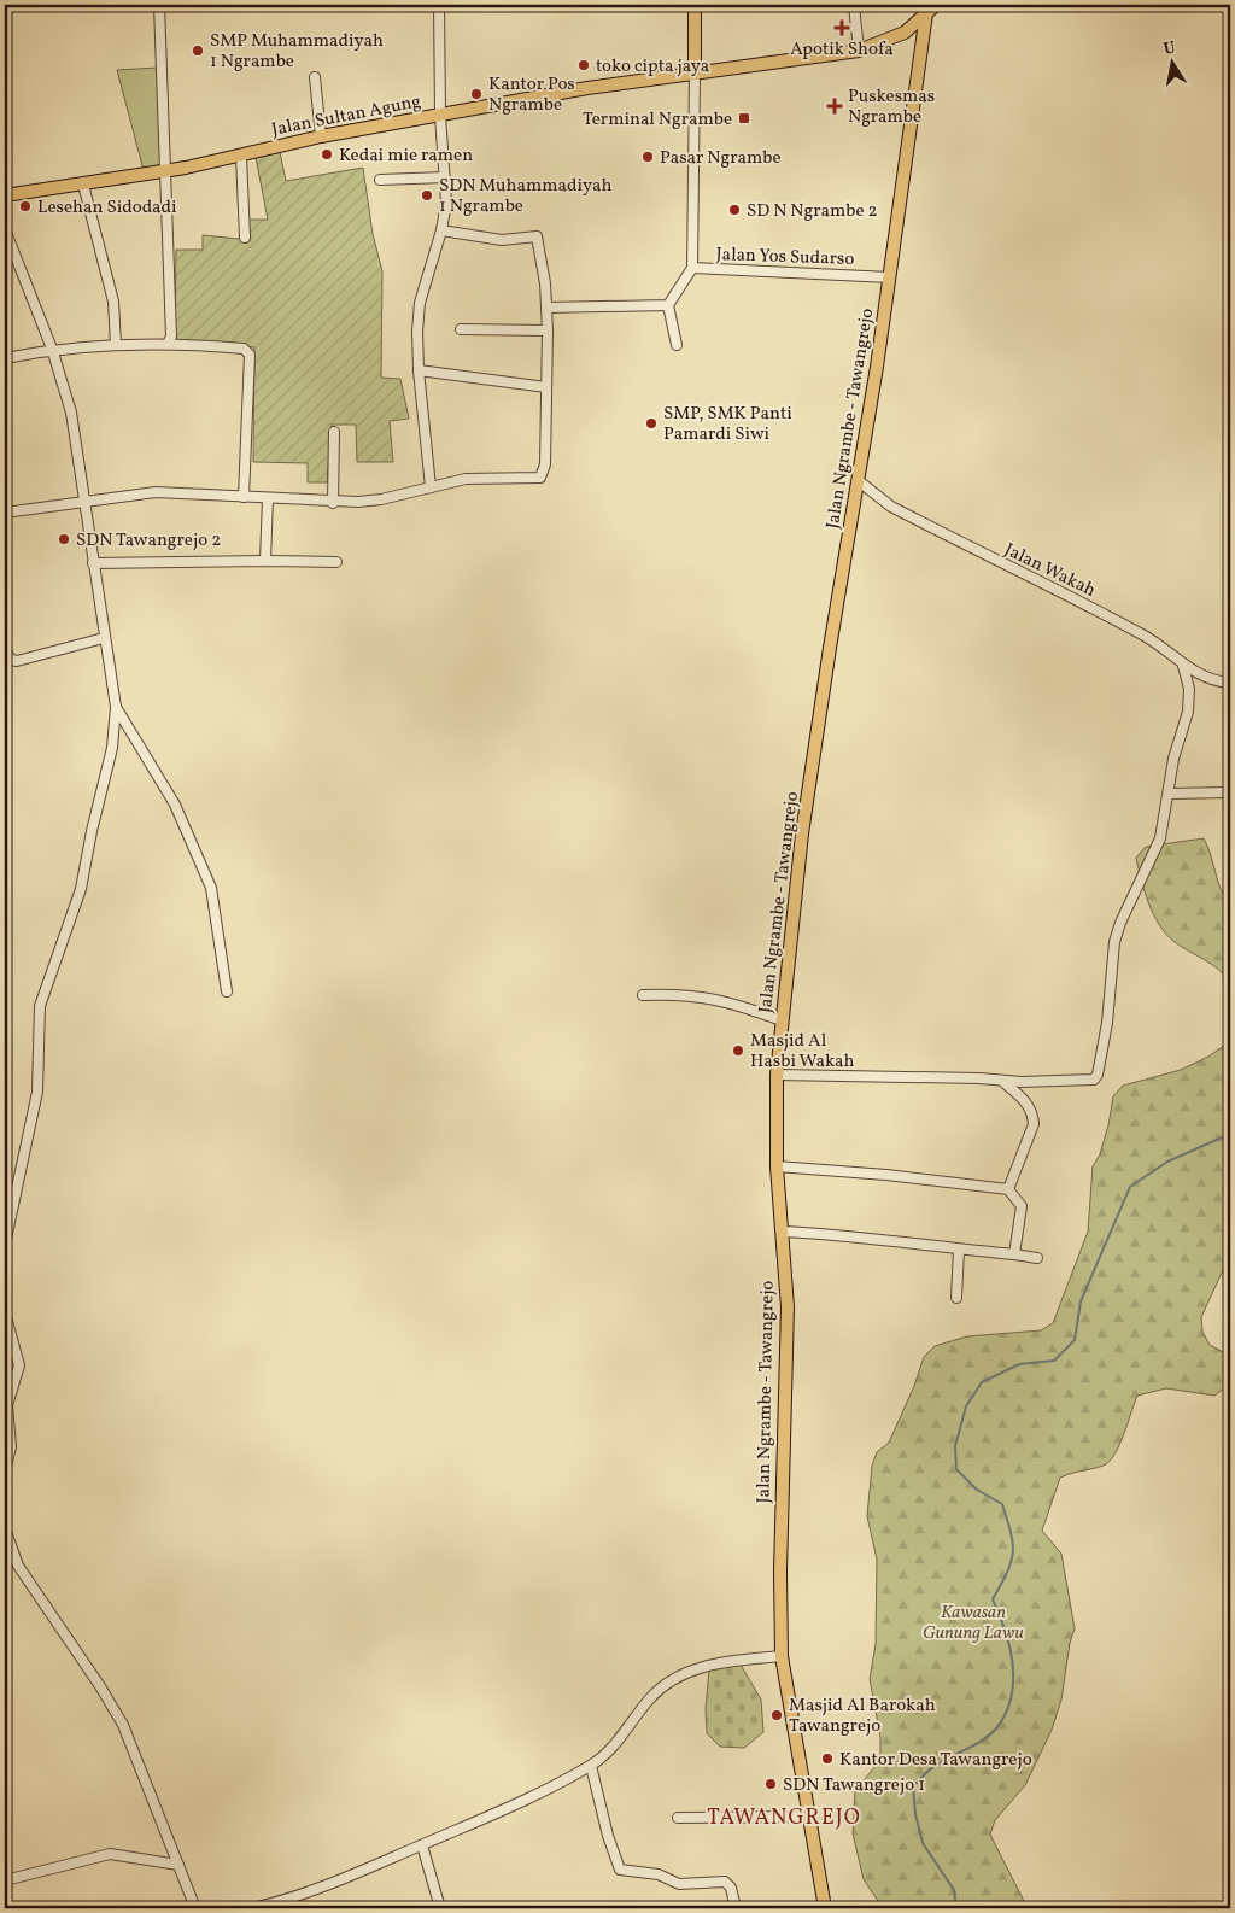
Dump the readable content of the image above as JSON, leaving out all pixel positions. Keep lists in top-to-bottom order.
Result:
{
  "streets": {
    "main road": ["Jalan Sultan Agung", "Jalan Ngrambe - Tawangrejo"],
    "street": ["Jalan Yos Sudarso", "Jalan Wakah"]
  },
  "crossings": [
    ["Jalan Sultan Agung", "Jalan Yos Sudarso"],
    ["Jalan Sultan Agung", "Jalan Ngrambe - Tawangrejo"],
    ["Jalan Yos Sudarso", "Jalan Ngrambe - Tawangrejo"],
    ["Jalan Ngrambe - Tawangrejo", "Jalan Wakah"]
  ],
  "districts": ["TAWANGREJO"],
  "parks": ["Kawasan Gunung Lawu"],
  "places": {
    "health": ["Apotik Shofa", "Puskesmas Ngrambe"],
    "other": [
      "SMP Muhammadiyah 1 Ngrambe",
      "toko cipta jaya",
      "Kantor Pos Ngrambe",
      "Kedai mie ramen",
      "Pasar Ngrambe",
      "SDN Muhammadiyah 1 Ngrambe",
      "Lesehan Sidodadi",
      "SD N Ngrambe 2",
      "SMP, SMK Panti Pamardi Siwi",
      "SDN Tawangrejo 2",
      "Masjid Al Hasbi Wakah",
      "Masjid Al Barokah Tawangrejo",
      "Kantor Desa Tawangrejo",
      "SDN Tawangrejo 1"
    ],
    "transit": ["Terminal Ngrambe"]
  },
  "north": "top"
}
